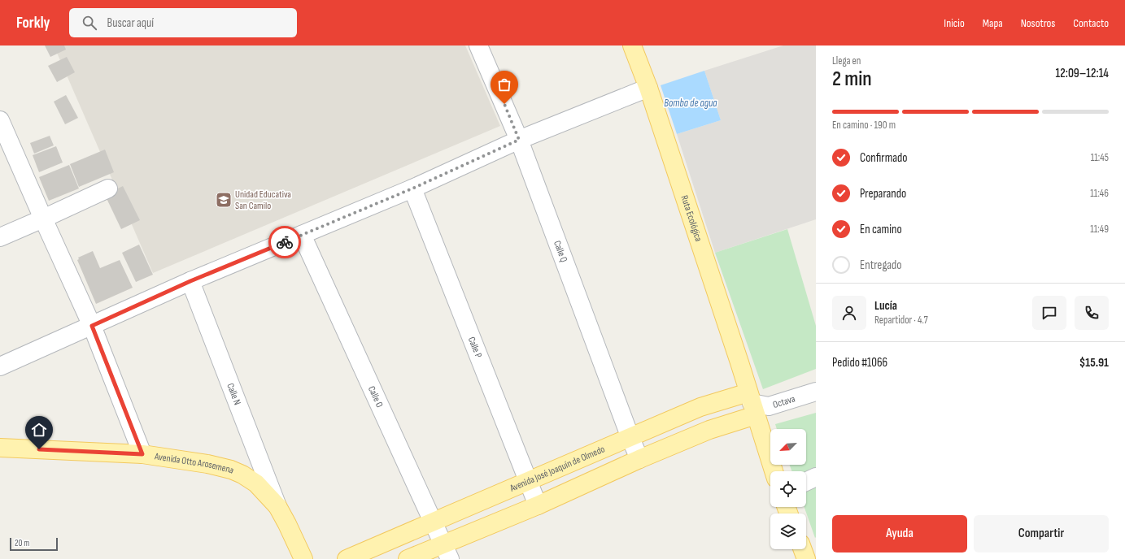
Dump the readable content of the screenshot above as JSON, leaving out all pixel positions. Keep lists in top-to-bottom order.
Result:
{
  "streets": {
    "main road": ["Ruta Ecológica", "Avenida Otto Arosemena", "Avenida José Joaquín de Olmedo"],
    "street": [
      "Calle Q",
      "Calle P",
      "Calle N",
      "Calle O",
      "Octava"
    ]
  },
  "crossings": [
    ["Ruta Ecológica", "Octava"],
    ["Ruta Ecológica", "Avenida José Joaquín de Olmedo"],
    ["Calle Q", "Avenida José Joaquín de Olmedo"],
    ["Calle P", "Avenida José Joaquín de Olmedo"],
    ["Calle N", "Avenida Otto Arosemena"],
    ["Calle O", "Avenida José Joaquín de Olmedo"],
    ["Octava", "Avenida José Joaquín de Olmedo"]
  ],
  "water": ["Bomba de agua"],
  "places": {
    "school or university": ["Unidad Educativa San Camilo"]
  },
  "scale_bar": "20 m",
  "north": "bottom left",
  "page": {
    "header": "Forkly",
    "search": "Buscar aquí",
    "nav": [
      "Inicio",
      "Mapa",
      "Nosotros",
      "Contacto"
    ],
    "heading": ["2 min", "Llega en", "12:09–12:14"],
    "panel": [
      "Lucía",
      "Repartidor · 4.7",
      "Pedido #1066",
      "$15.91"
    ],
    "bar": "En camino · 190 m",
    "list": [
      ["Confirmado", "11:45"],
      ["Preparando", "11:46"],
      ["En camino", "11:49"],
      "Entregado"
    ],
    "buttons": ["Ayuda", "Compartir"],
    "scale": "20 m"
  }
}
